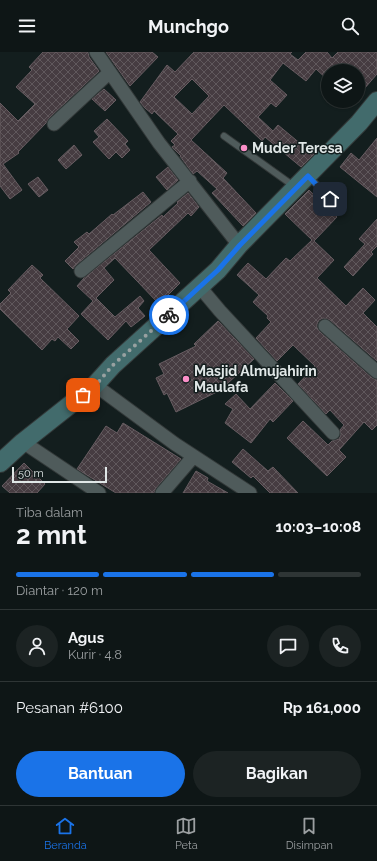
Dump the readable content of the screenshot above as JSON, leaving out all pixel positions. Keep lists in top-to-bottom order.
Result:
{
  "places": ["Muder Teresa", "Masjid Almujahirin Maulafa"],
  "scale_bar": "50 m",
  "page": {
    "header": "Munchgo",
    "scale": "50 m",
    "heading": ["2 mnt", "Tiba dalam", "10:03–10:08"],
    "panel": [
      "Agus",
      "Kurir · 4.8",
      "Pesanan #6100",
      "Rp 161,000"
    ],
    "bar": "Diantar · 120 m",
    "buttons": ["Bantuan", "Bagikan"],
    "tabs": ["Beranda", "Peta", "Disimpan"]
  }
}
